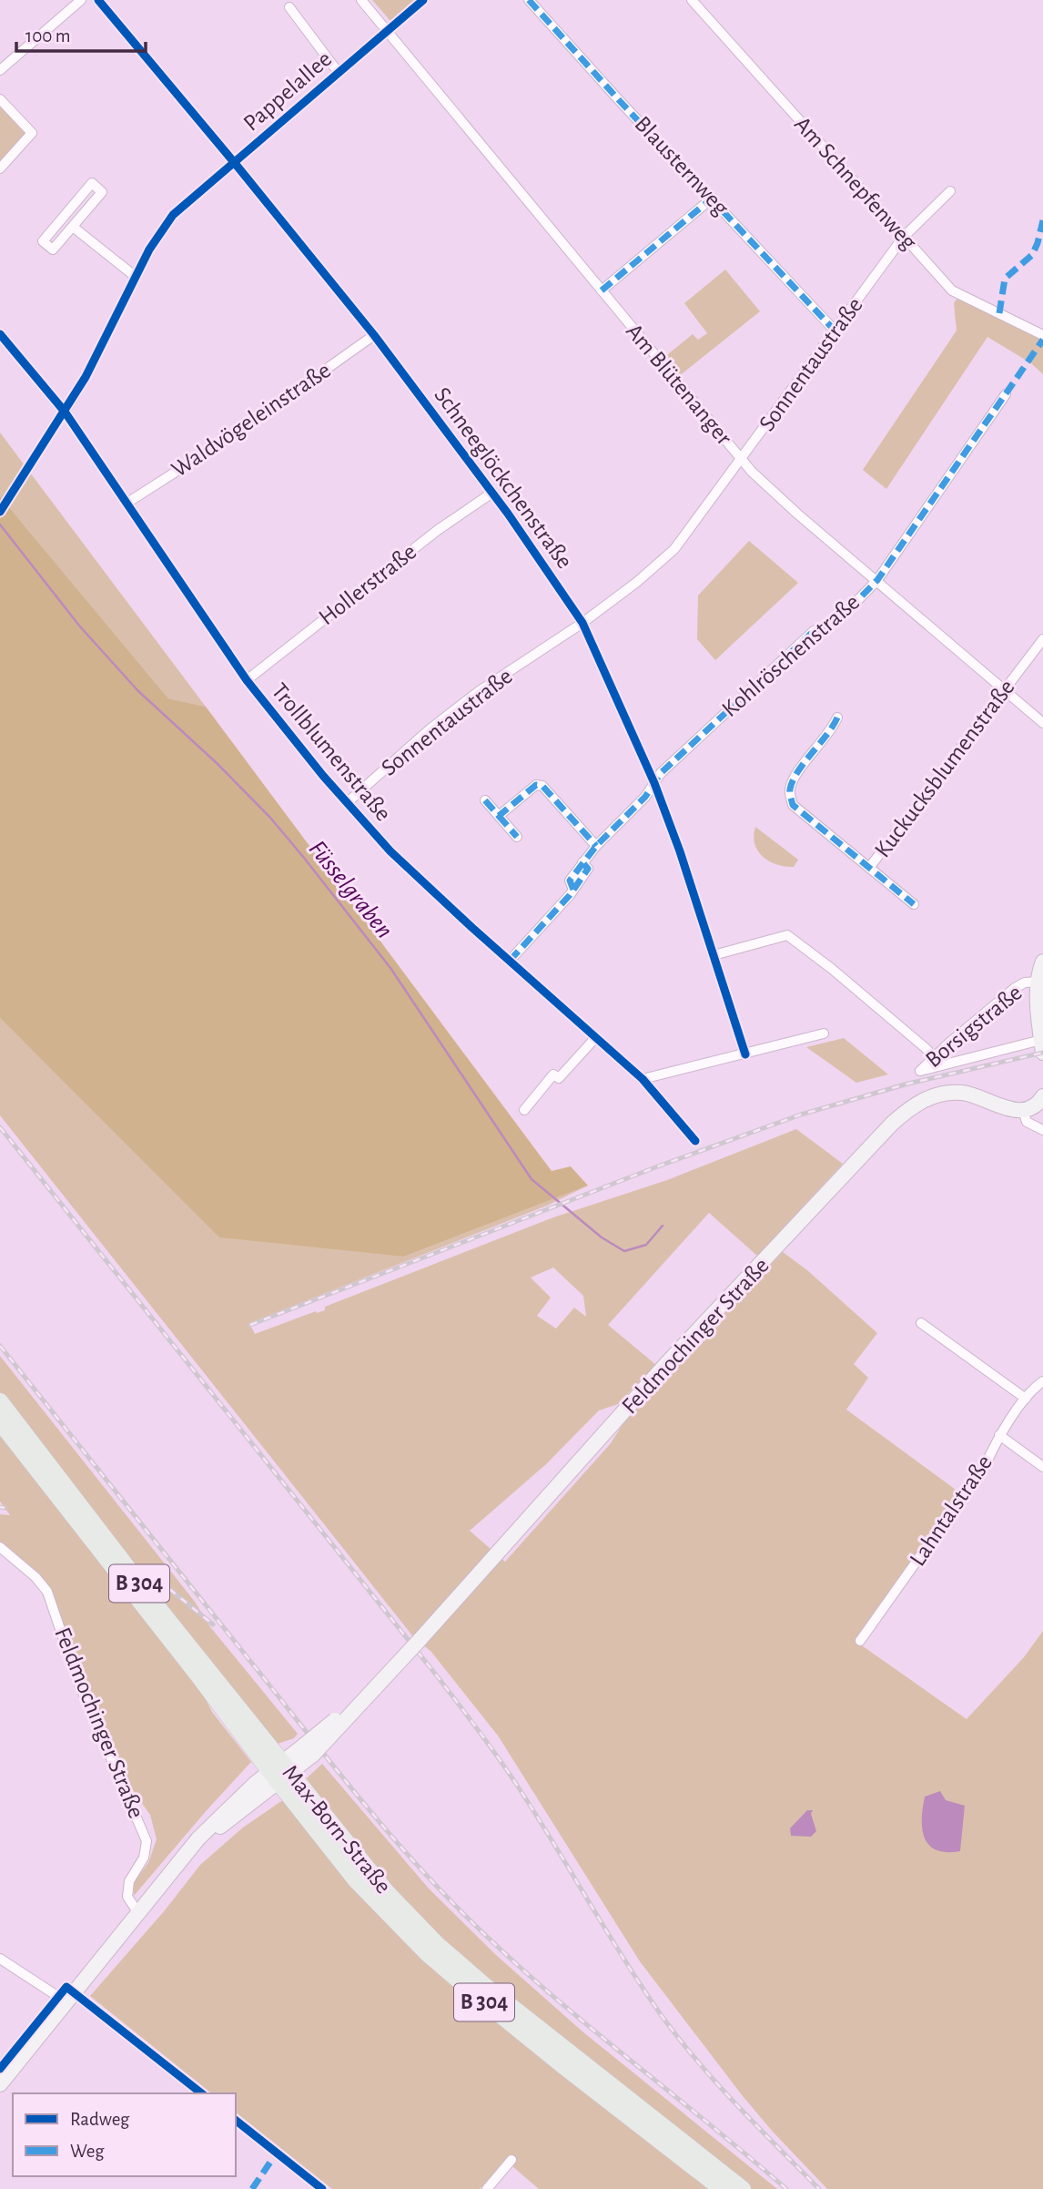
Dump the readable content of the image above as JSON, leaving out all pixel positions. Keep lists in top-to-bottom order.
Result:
{
  "streets": {
    "main road": ["Feldmochinger Straße", "B 304", "Max-Born-Straße"],
    "street": [
      "Pappelallee",
      "Blausternweg",
      "Am Schnepfenweg",
      "Sonnentaustraße",
      "Am Blütenanger",
      "Waldvögeleinstraße",
      "Schneeglöckchenstraße",
      "Hollerstraße",
      "Kohlröschenstraße",
      "Trollblumenstraße",
      "Kuckucksblumenstraße",
      "Borsigstraße",
      "Lahntalstraße"
    ]
  },
  "crossings": [
    ["Pappelallee", "Am Blütenanger"],
    ["Pappelallee", "Schneeglöckchenstraße"],
    ["Pappelallee", "Trollblumenstraße"],
    ["Blausternweg", "Sonnentaustraße"],
    ["Am Schnepfenweg", "Sonnentaustraße"],
    ["Sonnentaustraße", "Am Blütenanger"],
    ["Sonnentaustraße", "Schneeglöckchenstraße"],
    ["Sonnentaustraße", "Trollblumenstraße"],
    ["Am Blütenanger", "Kohlröschenstraße"],
    ["Am Blütenanger", "Kuckucksblumenstraße"],
    ["Waldvögeleinstraße", "Schneeglöckchenstraße"],
    ["Waldvögeleinstraße", "Trollblumenstraße"],
    ["Schneeglöckchenstraße", "Hollerstraße"],
    ["Schneeglöckchenstraße", "Kohlröschenstraße"],
    ["Hollerstraße", "Trollblumenstraße"],
    ["Kohlröschenstraße", "Trollblumenstraße"],
    ["Feldmochinger Straße", "Max-Born-Straße"]
  ],
  "water": ["Füsselgraben"],
  "legend": ["Radweg", "Weg"],
  "scale_bar": "100 m"
}
